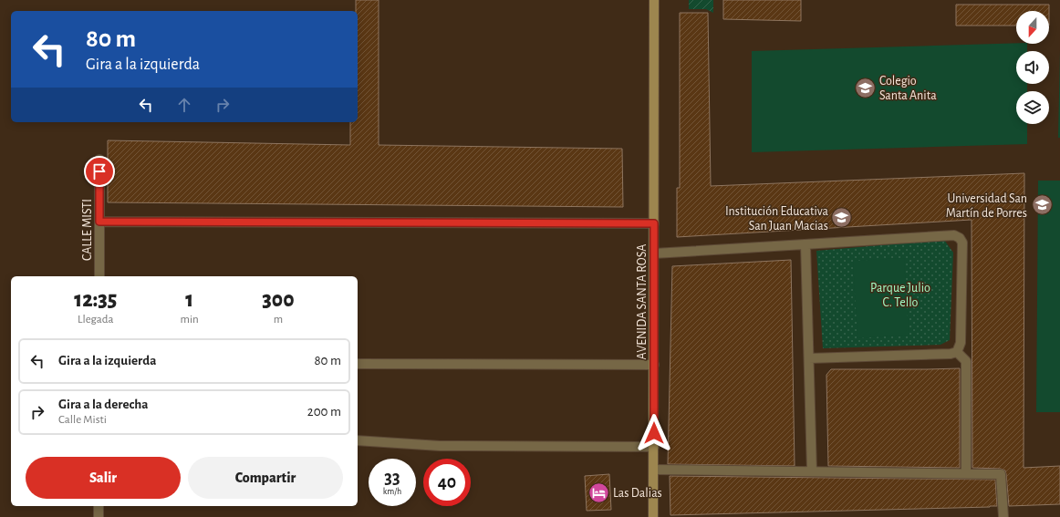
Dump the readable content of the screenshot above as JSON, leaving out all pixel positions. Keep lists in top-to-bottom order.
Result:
{
  "streets": {
    "street": ["CALLE MISTI", "AVENIDA SANTA ROSA"]
  },
  "parks": ["Parque Julio C. Tello"],
  "places": {
    "school or university": ["Colegio Santa Anita", "Universidad San Martín de Porres", "Institución Educativa San Juan Macias"],
    "hotel": ["Las Dalias"]
  },
  "north": "bottom",
  "page": {
    "turn": ["80 m", "Gira a la izquierda"],
    "eta": [
      "12:35",
      "Llegada",
      "1",
      "min",
      "300",
      "m"
    ],
    "list": [
      {
        "name": "Gira a la izquierda",
        "value": "80 m"
      },
      {
        "name": "Gira a la derecha",
        "note": "Calle Misti",
        "value": "200 m"
      }
    ],
    "buttons": ["Salir", "Compartir"],
    "speed": "33 km/h",
    "limit": "40"
  }
}
